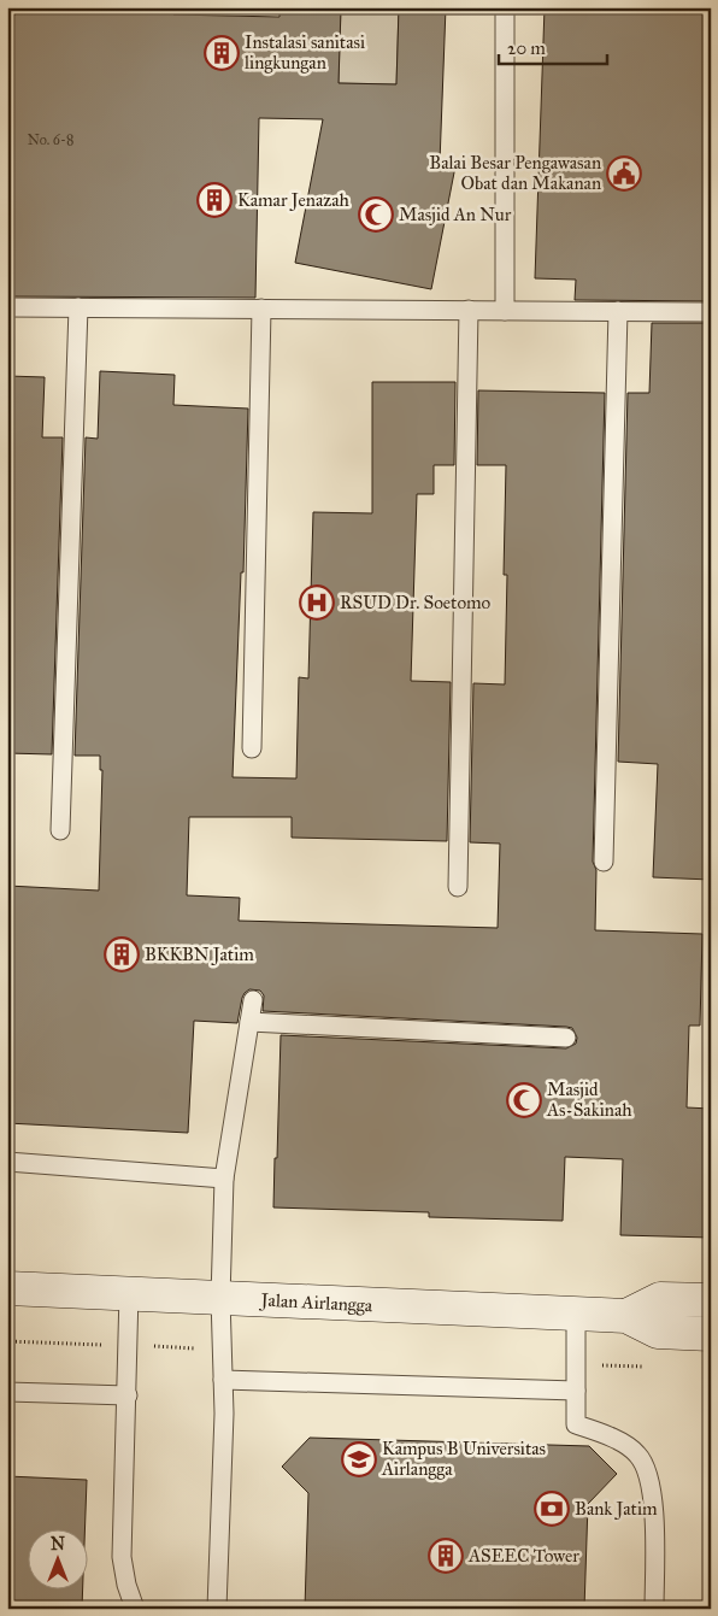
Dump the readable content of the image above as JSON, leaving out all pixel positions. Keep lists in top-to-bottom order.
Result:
{
  "streets": {
    "main road": ["Jalan Airlangga"]
  },
  "places": {
    "building": [
      "Instalasi sanitasi lingkungan",
      "Kamar Jenazah",
      "BKKBN Jatim",
      "ASEEC Tower"
    ],
    "public building": ["Balai Besar Pengawasan Obat dan Makanan"],
    "mosque": ["Masjid An Nur", "Masjid As-Sakinah"],
    "hospital": ["RSUD Dr. Soetomo"],
    "school or university": ["Kampus B Universitas Airlangga"],
    "bank": ["Bank Jatim"]
  },
  "house_numbers": ["No. 6-8"],
  "scale_bar": "20 m",
  "north": "top"
}
